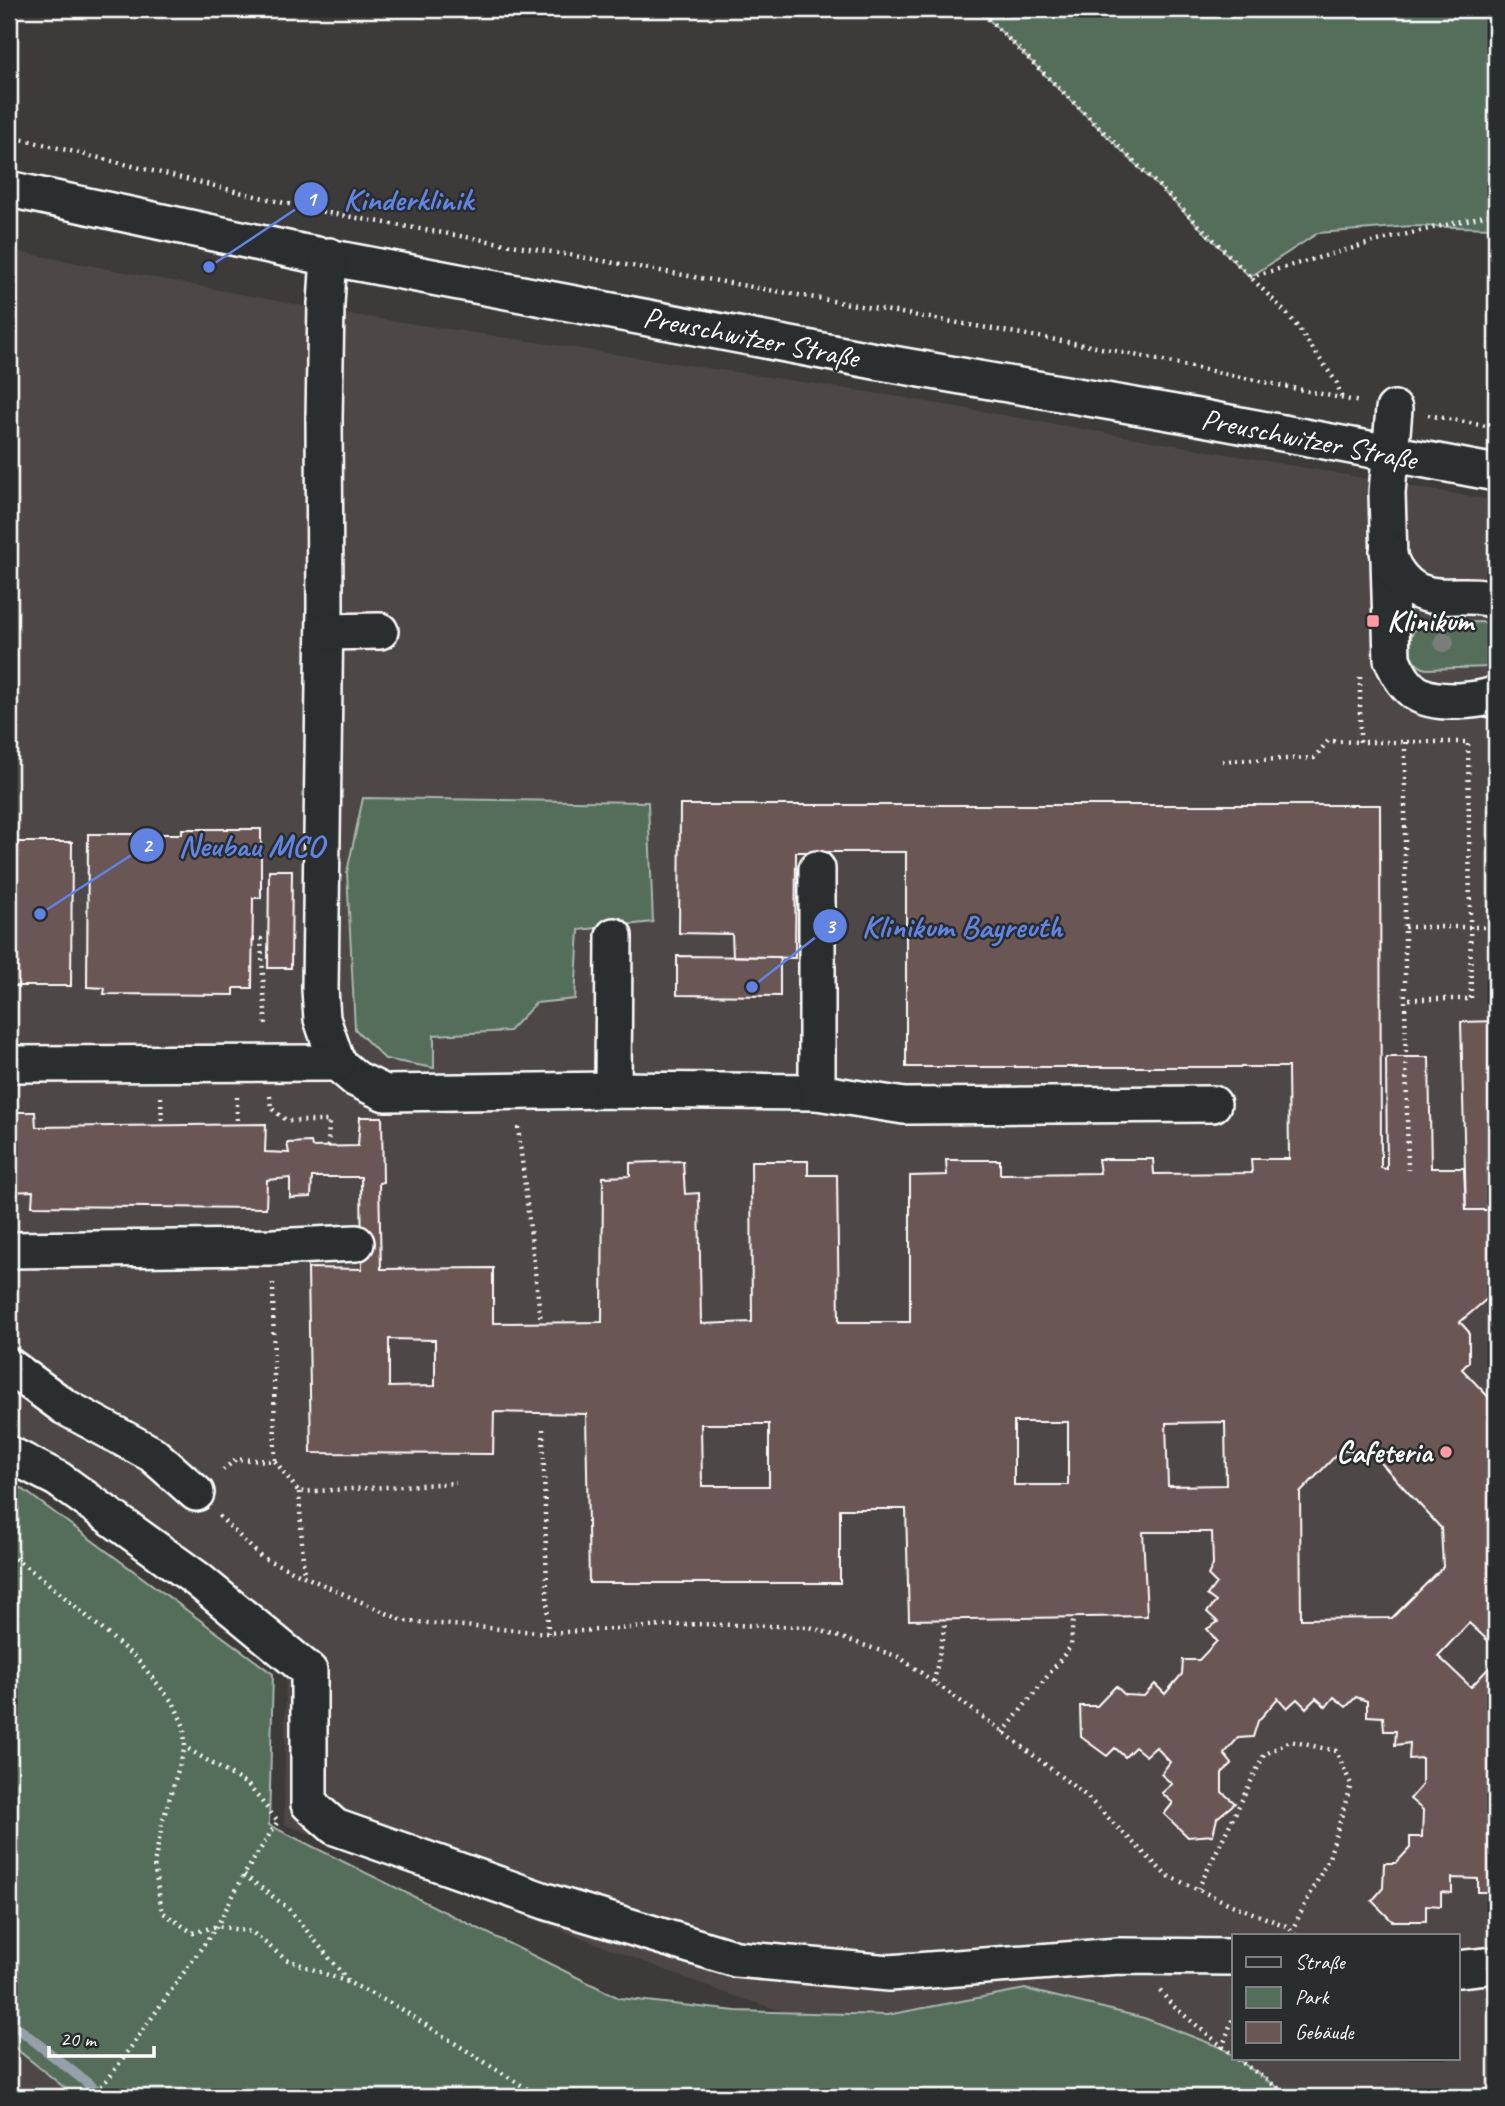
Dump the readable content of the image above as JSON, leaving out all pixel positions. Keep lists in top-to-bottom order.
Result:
{
  "streets": {
    "street": ["Preuschwitzer Straße"]
  },
  "places": {
    "other": [
      "Kinderklinik",
      "Neubau MCO",
      "Klinikum Bayreuth",
      "Cafeteria"
    ],
    "transit": ["Klinikum"]
  },
  "legend": ["Straße", "Park", "Gebäude"],
  "scale_bar": "20 m"
}
